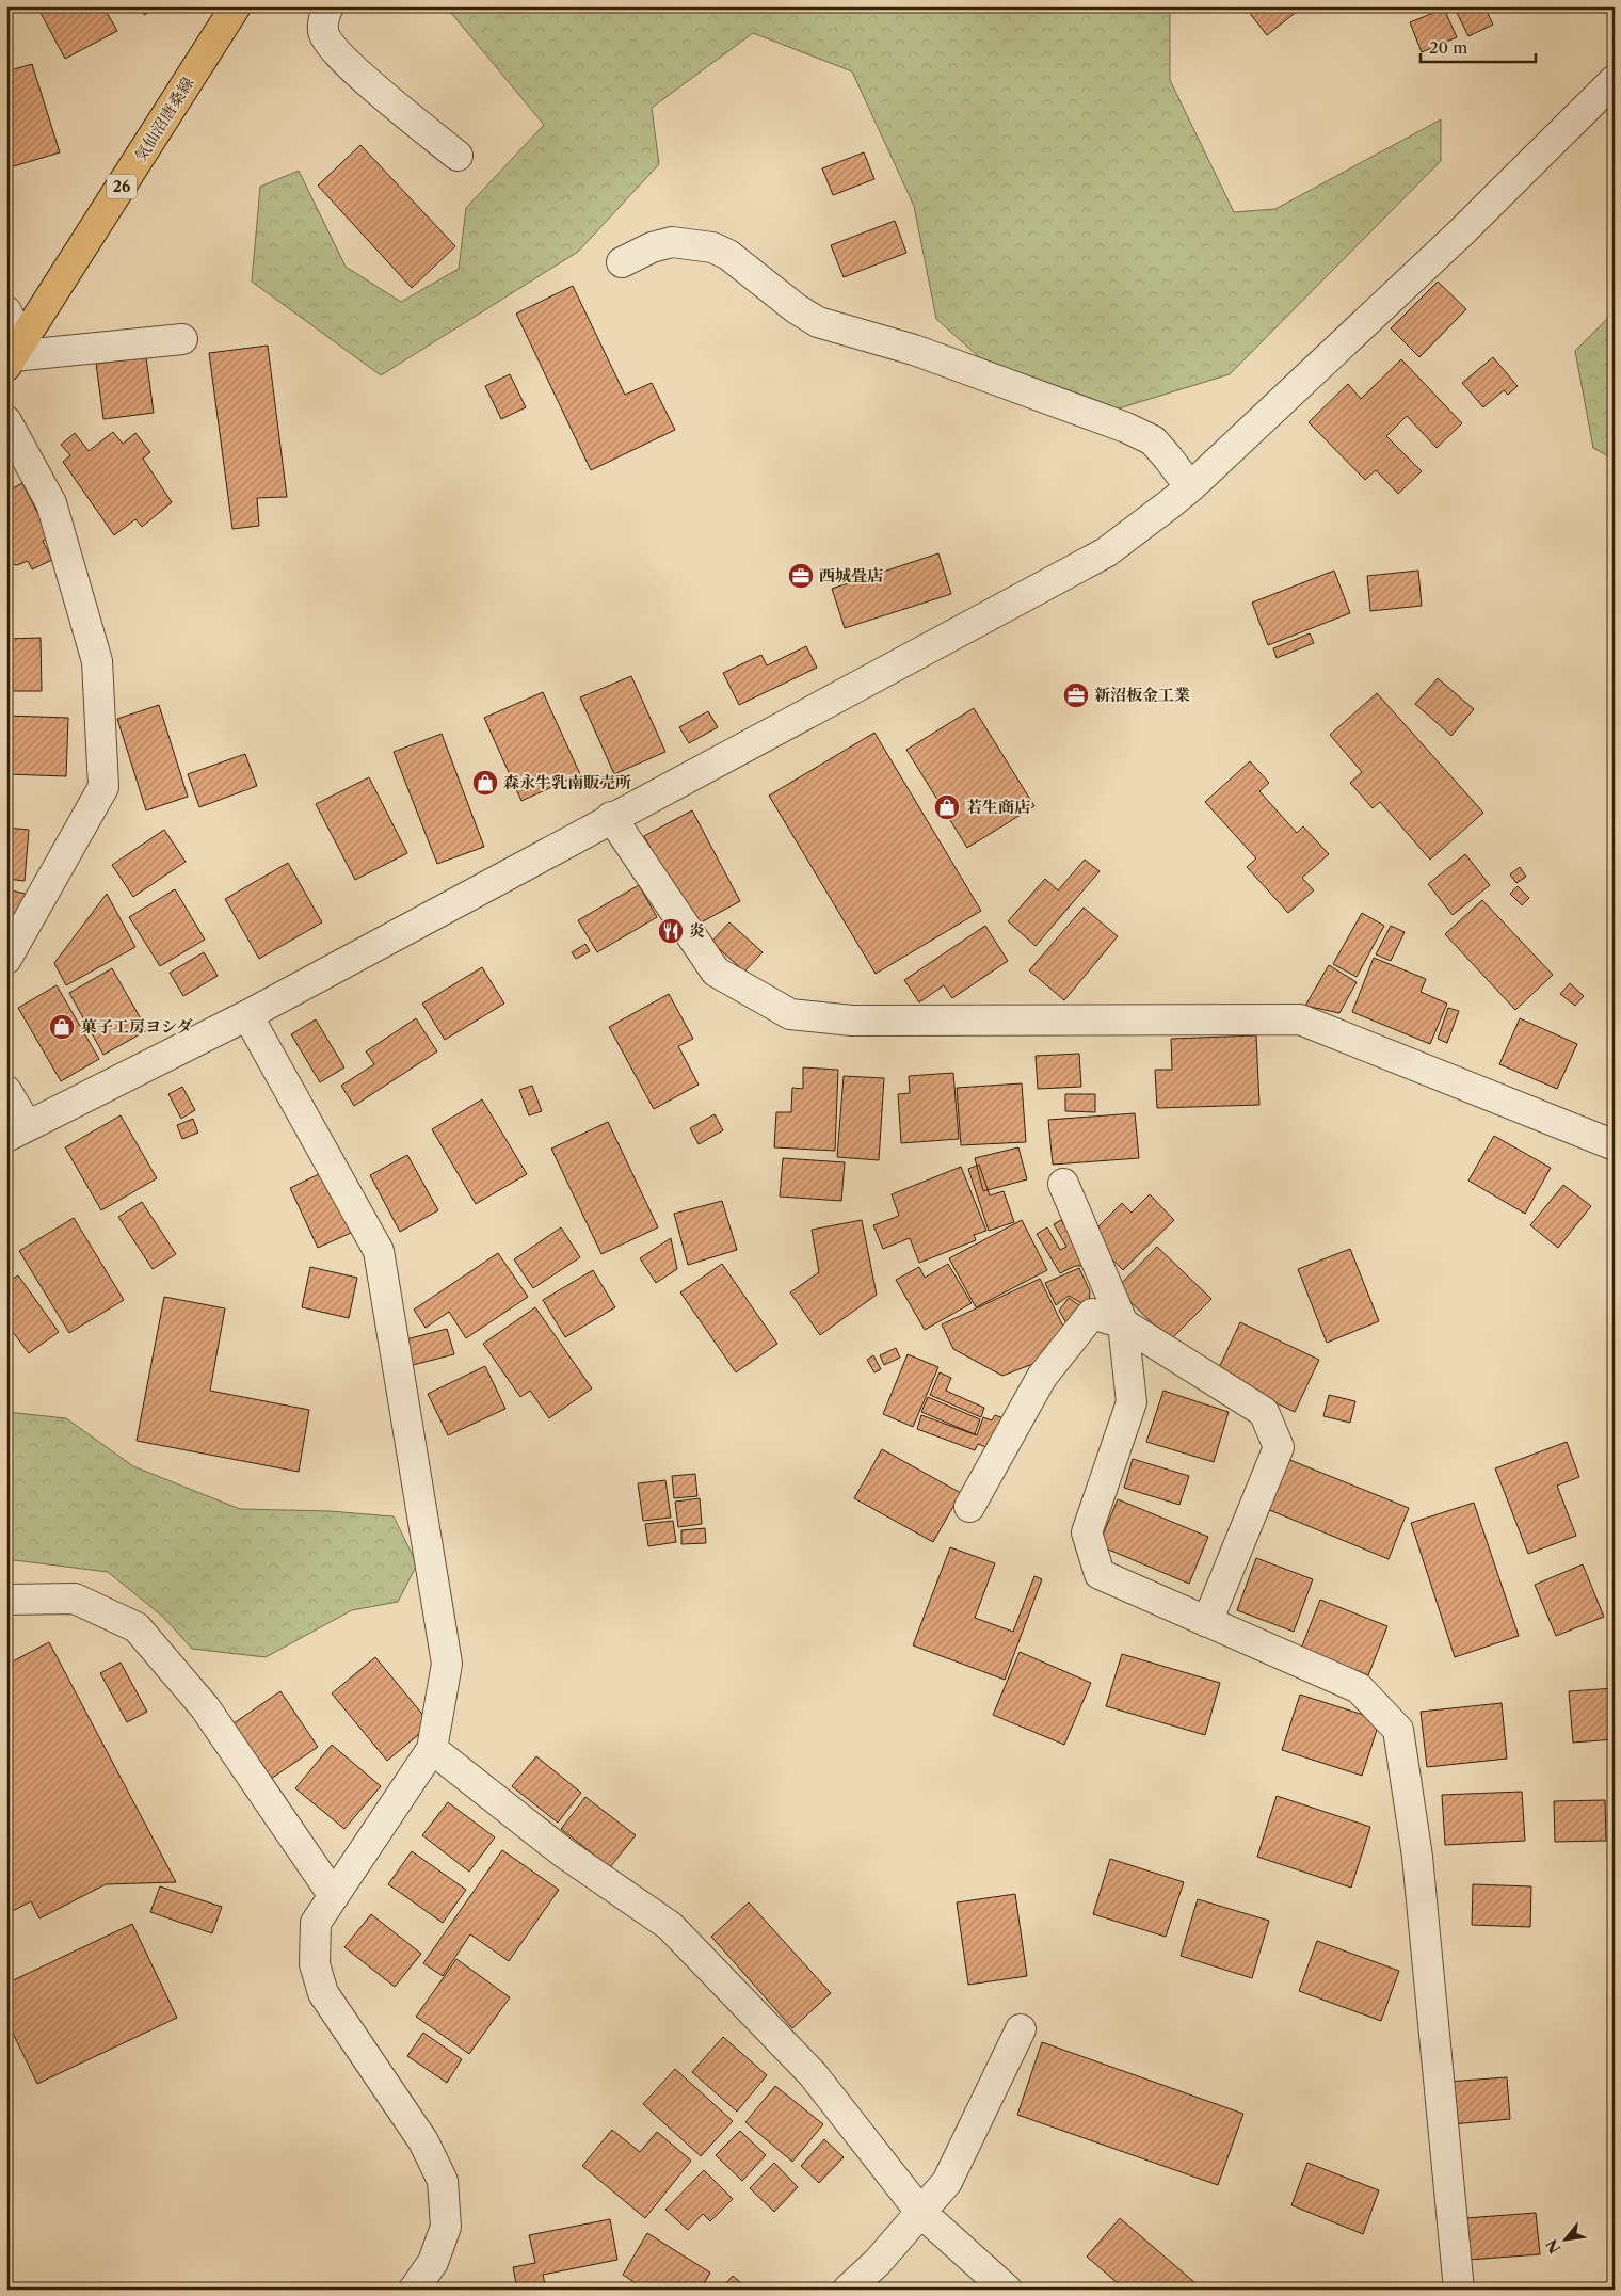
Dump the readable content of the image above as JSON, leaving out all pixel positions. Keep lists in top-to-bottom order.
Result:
{
  "streets": {
    "main road": ["気仙沼唐桑線", "26"]
  },
  "places": {
    "office": ["西城畳店", "新沼板金工業"],
    "shop": ["森永牛乳南販売所", "若生商店", "菓子工房ヨシダ"],
    "restaurant": ["炎"]
  },
  "scale_bar": "20 m",
  "north": "bottom left"
}
